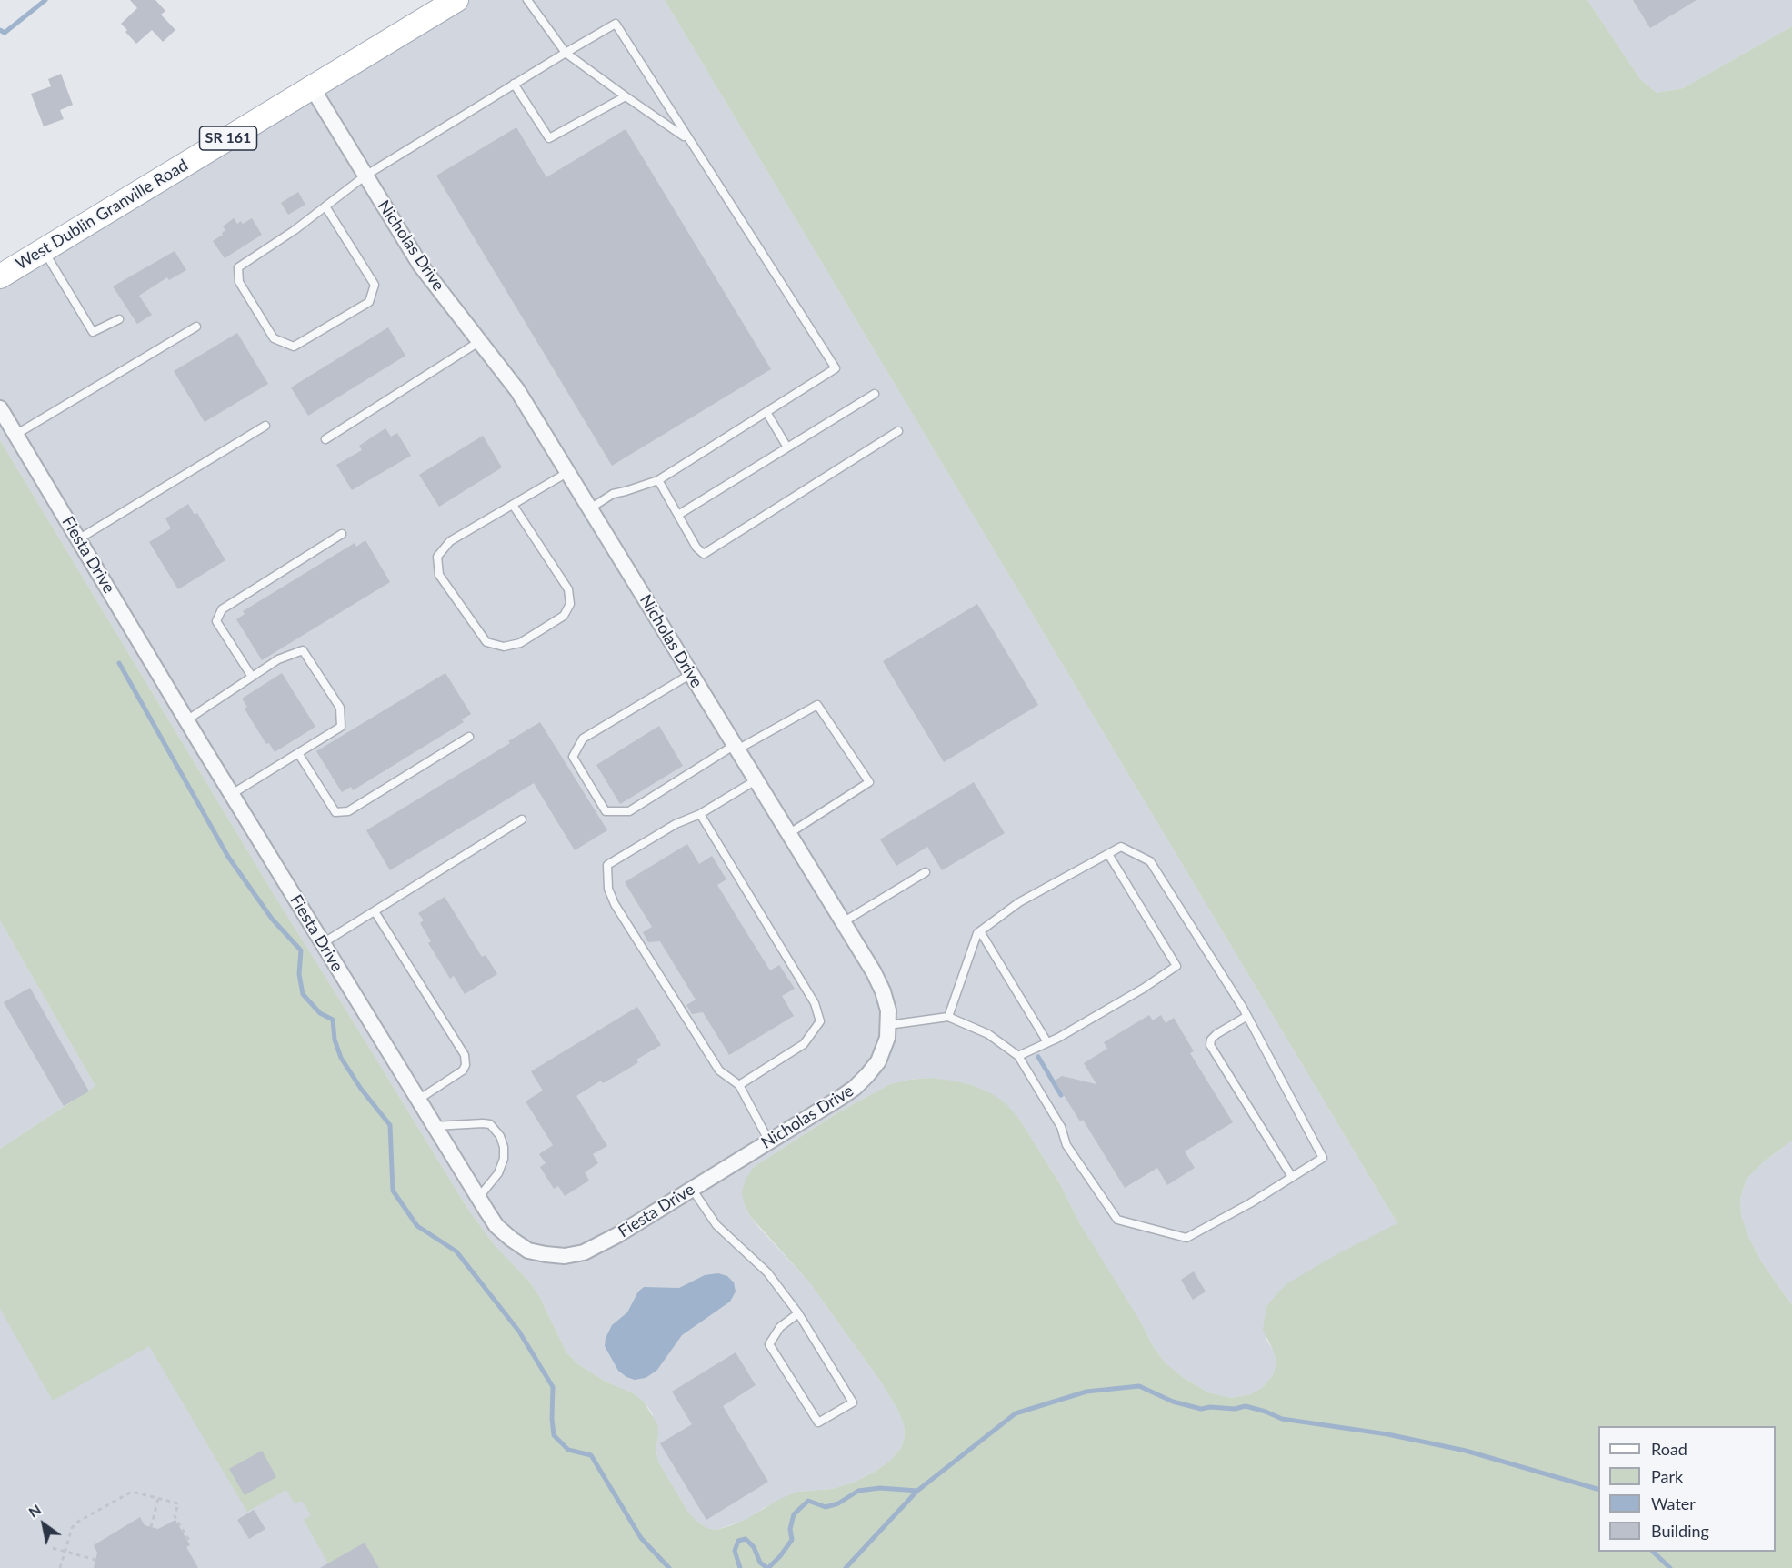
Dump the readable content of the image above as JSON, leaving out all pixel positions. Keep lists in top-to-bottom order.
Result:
{
  "streets": {
    "main road": ["SR 161", "West Dublin Granville Road"],
    "street": ["Nicholas Drive", "Fiesta Drive"]
  },
  "crossings": [
    ["West Dublin Granville Road", "Nicholas Drive"],
    ["Nicholas Drive", "Fiesta Drive"]
  ],
  "legend": [
    "Road",
    "Park",
    "Water",
    "Building"
  ],
  "north": "top left"
}
